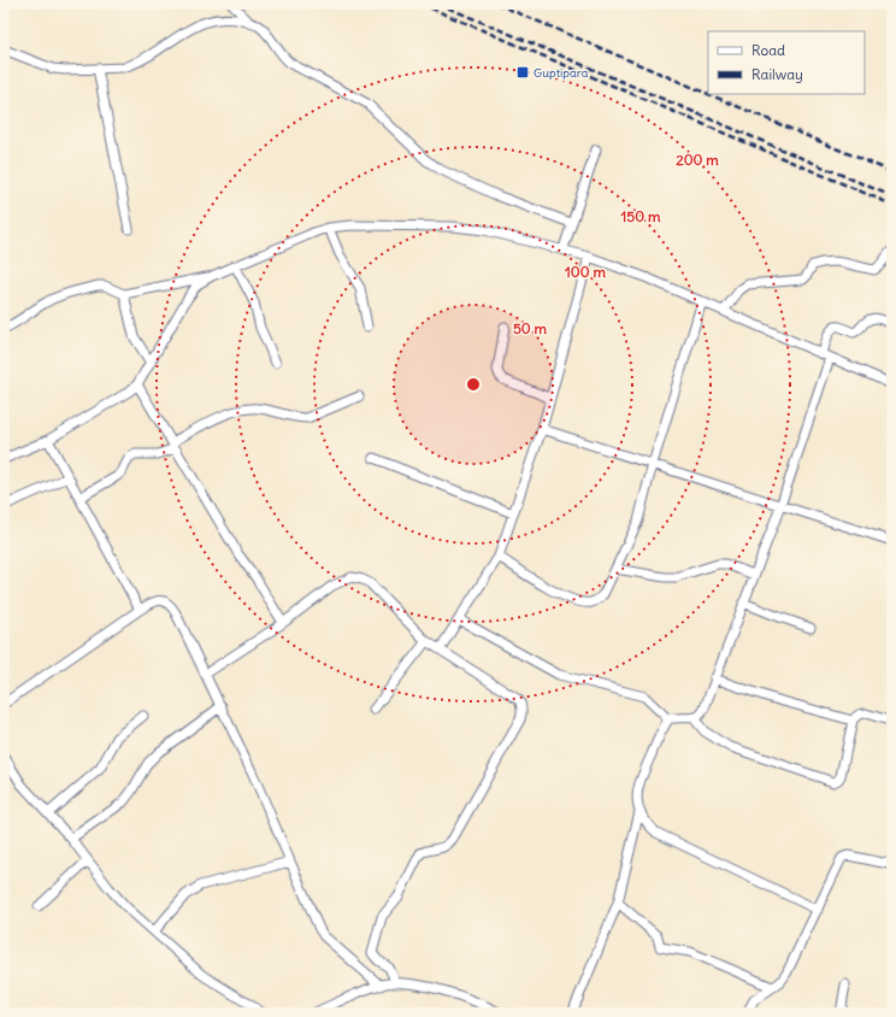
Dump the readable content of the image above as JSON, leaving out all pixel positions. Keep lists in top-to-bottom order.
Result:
{
  "places": {
    "transit": ["Guptipara"]
  },
  "legend": ["Road", "Railway"],
  "rings": [
    "200 m",
    "150 m",
    "100 m",
    "50 m"
  ]
}
